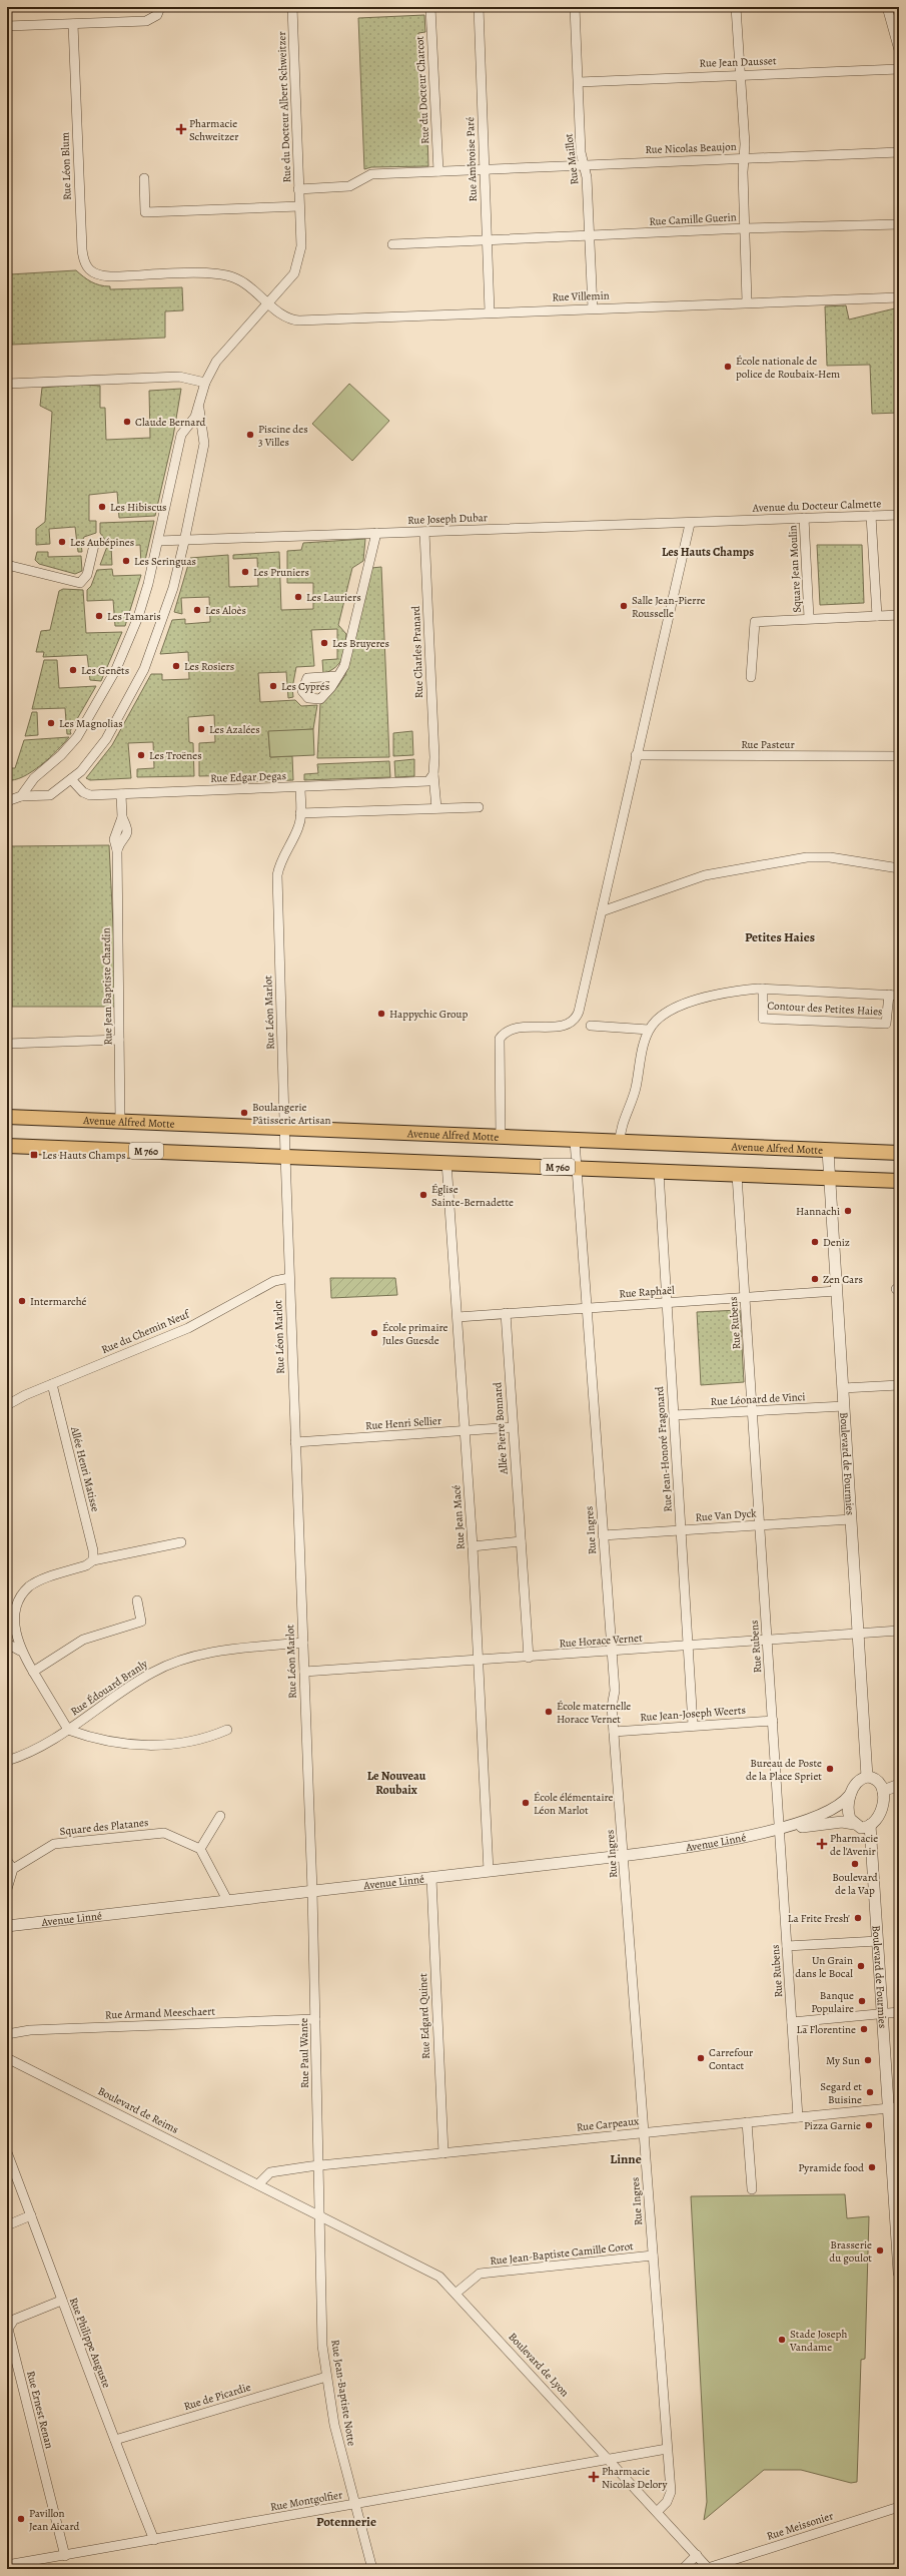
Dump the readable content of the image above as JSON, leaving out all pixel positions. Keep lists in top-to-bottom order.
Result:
{
  "streets": {
    "main road": ["Avenue Alfred Motte", "M 760"],
    "street": [
      "Rue Jean Dausset",
      "Rue du Docteur Charcot",
      "Rue du Docteur Albert Schweitzer",
      "Rue Nicolas Beaujon",
      "Rue Ambroise Paré",
      "Rue Maillot",
      "Rue Léon Blum",
      "Rue Camille Guerin",
      "Rue Villemin",
      "Avenue du Docteur Calmette",
      "Rue Joseph Dubar",
      "Square Jean Moulin",
      "Rue Charles Pranard",
      "Rue Pasteur",
      "Rue Edgar Degas",
      "Rue Jean Baptiste Chardin",
      "Contour des Petites Haies",
      "Rue Léon Marlot",
      "Rue Raphaël",
      "Rue Rubens",
      "Rue du Chemin Neuf",
      "Rue Léonard de Vinci",
      "Rue Henri Sellier",
      "Allée Pierre Bonnard",
      "Rue Jean-Honoré Fragonard",
      "Boulevard de Fourmies",
      "Allée Henri Matisse",
      "Rue Van Dyck",
      "Rue Jean Macé",
      "Rue Ingres",
      "Rue Horace Vernet",
      "Rue Édouard Branly",
      "Rue Jean-Joseph Weerts",
      "Square des Platanes",
      "Avenue Linné",
      "Rue Armand Meeschaert",
      "Rue Edgard Quinet",
      "Rue Paul Wante",
      "Boulevard de Reims",
      "Rue Carpeaux",
      "Rue Jean-Baptiste Camille Corot",
      "Rue Philippe Auguste",
      "Boulevard de Lyon",
      "Rue Jean-Baptiste Notte",
      "Rue de Picardie",
      "Rue Ernest Renan",
      "Rue Montgolfier",
      "Rue Meissonier"
    ]
  },
  "crossings": [
    ["Rue Jean Dausset", "Rue Maillot"],
    ["Rue du Docteur Albert Schweitzer", "Rue Léon Blum"],
    ["Rue du Docteur Albert Schweitzer", "Rue Villemin"],
    ["Rue Nicolas Beaujon", "Rue Ambroise Paré"],
    ["Rue Nicolas Beaujon", "Rue Maillot"],
    ["Rue Ambroise Paré", "Rue Camille Guerin"],
    ["Rue Ambroise Paré", "Rue Villemin"],
    ["Rue Maillot", "Rue Camille Guerin"],
    ["Rue Maillot", "Rue Villemin"],
    ["Rue Léon Blum", "Rue Villemin"],
    ["Avenue du Docteur Calmette", "Rue Joseph Dubar"],
    ["Avenue du Docteur Calmette", "Square Jean Moulin"],
    ["Rue Joseph Dubar", "Rue Charles Pranard"],
    ["Rue Charles Pranard", "Rue Edgar Degas"],
    ["Rue Edgar Degas", "Rue Jean Baptiste Chardin"],
    ["Rue Edgar Degas", "Rue Léon Marlot"],
    ["Rue Jean Baptiste Chardin", "Avenue Alfred Motte"],
    ["Contour des Petites Haies", "Avenue Alfred Motte"],
    ["Rue Léon Marlot", "Avenue Alfred Motte"],
    ["Rue Léon Marlot", "M 760"],
    ["Rue Léon Marlot", "Rue du Chemin Neuf"],
    ["Rue Léon Marlot", "Rue Henri Sellier"],
    ["Rue Léon Marlot", "Rue Horace Vernet"],
    ["Rue Léon Marlot", "Rue Édouard Branly"],
    ["Rue Léon Marlot", "Avenue Linné"],
    ["Rue Léon Marlot", "Rue Paul Wante"],
    ["Avenue Alfred Motte", "Boulevard de Fourmies"],
    ["Avenue Alfred Motte", "Rue Ingres"],
    ["M 760", "Rue Rubens"],
    ["M 760", "Rue Jean-Honoré Fragonard"],
    ["M 760", "Boulevard de Fourmies"],
    ["M 760", "Rue Jean Macé"],
    ["M 760", "Rue Ingres"],
    ["Rue Raphaël", "Rue Rubens"],
    ["Rue Raphaël", "Allée Pierre Bonnard"],
    ["Rue Raphaël", "Rue Jean-Honoré Fragonard"],
    ["Rue Raphaël", "Boulevard de Fourmies"],
    ["Rue Raphaël", "Rue Jean Macé"],
    ["Rue Raphaël", "Rue Ingres"],
    ["Rue Rubens", "Rue Léonard de Vinci"],
    ["Rue Rubens", "Rue Van Dyck"],
    ["Rue Rubens", "Rue Horace Vernet"],
    ["Rue Rubens", "Rue Jean-Joseph Weerts"],
    ["Rue Rubens", "Avenue Linné"],
    ["Rue Rubens", "Rue Carpeaux"],
    ["Rue du Chemin Neuf", "Allée Henri Matisse"],
    ["Rue Léonard de Vinci", "Rue Jean-Honoré Fragonard"],
    ["Rue Léonard de Vinci", "Boulevard de Fourmies"],
    ["Rue Henri Sellier", "Allée Pierre Bonnard"],
    ["Rue Henri Sellier", "Rue Jean Macé"],
    ["Allée Pierre Bonnard", "Rue Horace Vernet"],
    ["Rue Jean-Honoré Fragonard", "Rue Van Dyck"],
    ["Rue Jean-Honoré Fragonard", "Rue Horace Vernet"],
    ["Rue Jean-Honoré Fragonard", "Rue Jean-Joseph Weerts"],
    ["Boulevard de Fourmies", "Rue Van Dyck"],
    ["Boulevard de Fourmies", "Rue Horace Vernet"],
    ["Boulevard de Fourmies", "Avenue Linné"],
    ["Boulevard de Fourmies", "Rue Carpeaux"],
    ["Rue Van Dyck", "Rue Ingres"],
    ["Rue Jean Macé", "Rue Horace Vernet"],
    ["Rue Jean Macé", "Avenue Linné"],
    ["Rue Ingres", "Rue Horace Vernet"],
    ["Rue Ingres", "Rue Jean-Joseph Weerts"],
    ["Rue Ingres", "Avenue Linné"],
    ["Rue Ingres", "Rue Carpeaux"],
    ["Rue Ingres", "Rue Jean-Baptiste Camille Corot"],
    ["Rue Ingres", "Boulevard de Lyon"],
    ["Rue Ingres", "Rue Montgolfier"],
    ["Avenue Linné", "Rue Edgard Quinet"],
    ["Avenue Linné", "Rue Paul Wante"],
    ["Rue Armand Meeschaert", "Rue Paul Wante"],
    ["Rue Edgard Quinet", "Rue Carpeaux"],
    ["Rue Paul Wante", "Boulevard de Reims"],
    ["Rue Paul Wante", "Rue Carpeaux"],
    ["Rue Paul Wante", "Boulevard de Lyon"],
    ["Rue Paul Wante", "Rue Jean-Baptiste Notte"],
    ["Boulevard de Reims", "Boulevard de Lyon"],
    ["Boulevard de Reims", "Rue Jean-Baptiste Notte"],
    ["Rue Jean-Baptiste Camille Corot", "Boulevard de Lyon"],
    ["Rue Philippe Auguste", "Rue de Picardie"],
    ["Rue Philippe Auguste", "Rue Ernest Renan"],
    ["Rue Philippe Auguste", "Rue Montgolfier"],
    ["Boulevard de Lyon", "Rue Jean-Baptiste Notte"],
    ["Boulevard de Lyon", "Rue Montgolfier"],
    ["Boulevard de Lyon", "Rue Meissonier"],
    ["Rue Jean-Baptiste Notte", "Rue de Picardie"],
    ["Rue Jean-Baptiste Notte", "Rue Montgolfier"],
    ["Rue Ernest Renan", "Rue Montgolfier"]
  ],
  "districts": [
    "Les Hauts Champs",
    "Petites Haies",
    "Le Nouveau Roubaix",
    "Linne",
    "Potennerie"
  ],
  "places": {
    "health": ["Pharmacie Schweitzer", "Pharmacie de l'Avenir", "Pharmacie Nicolas Delory"],
    "other": [
      "École nationale de police de Roubaix-Hem",
      "Claude Bernard",
      "Piscine des 3 Villes",
      "Les Hibiscus",
      "Les Aubépines",
      "Les Seringuas",
      "Les Pruniers",
      "Les Lauriers",
      "Salle Jean-Pierre Rousselle",
      "Les Aloès",
      "Les Tamaris",
      "Les Bruyeres",
      "Les Rosiers",
      "Les Genêts",
      "Les Cyprés",
      "Les Magnolias",
      "Les Azalées",
      "Les Troënes",
      "Happychic Group",
      "Boulangerie Pâtisserie Artisan",
      "Église Sainte-Bernadette",
      "Hannachi",
      "Deniz",
      "Zen Cars",
      "Intermarché",
      "École primaire Jules Guesde",
      "École maternelle Horace Vernet",
      "Bureau de Poste de la Place Spriet",
      "École élémentaire Léon Marlot",
      "Boulevard de la Vap",
      "La Frite Fresh'",
      "Un Grain dans le Bocal",
      "Banque Populaire",
      "La Florentine",
      "Carrefour Contact",
      "My Sun",
      "Segard et Buisine",
      "Pizza Garnie",
      "Pyramide food",
      "Brasserie du goulot",
      "Stade Joseph Vandame",
      "Pavillon Jean Aicard"
    ],
    "transit": ["Les Hauts Champs"]
  }
}
